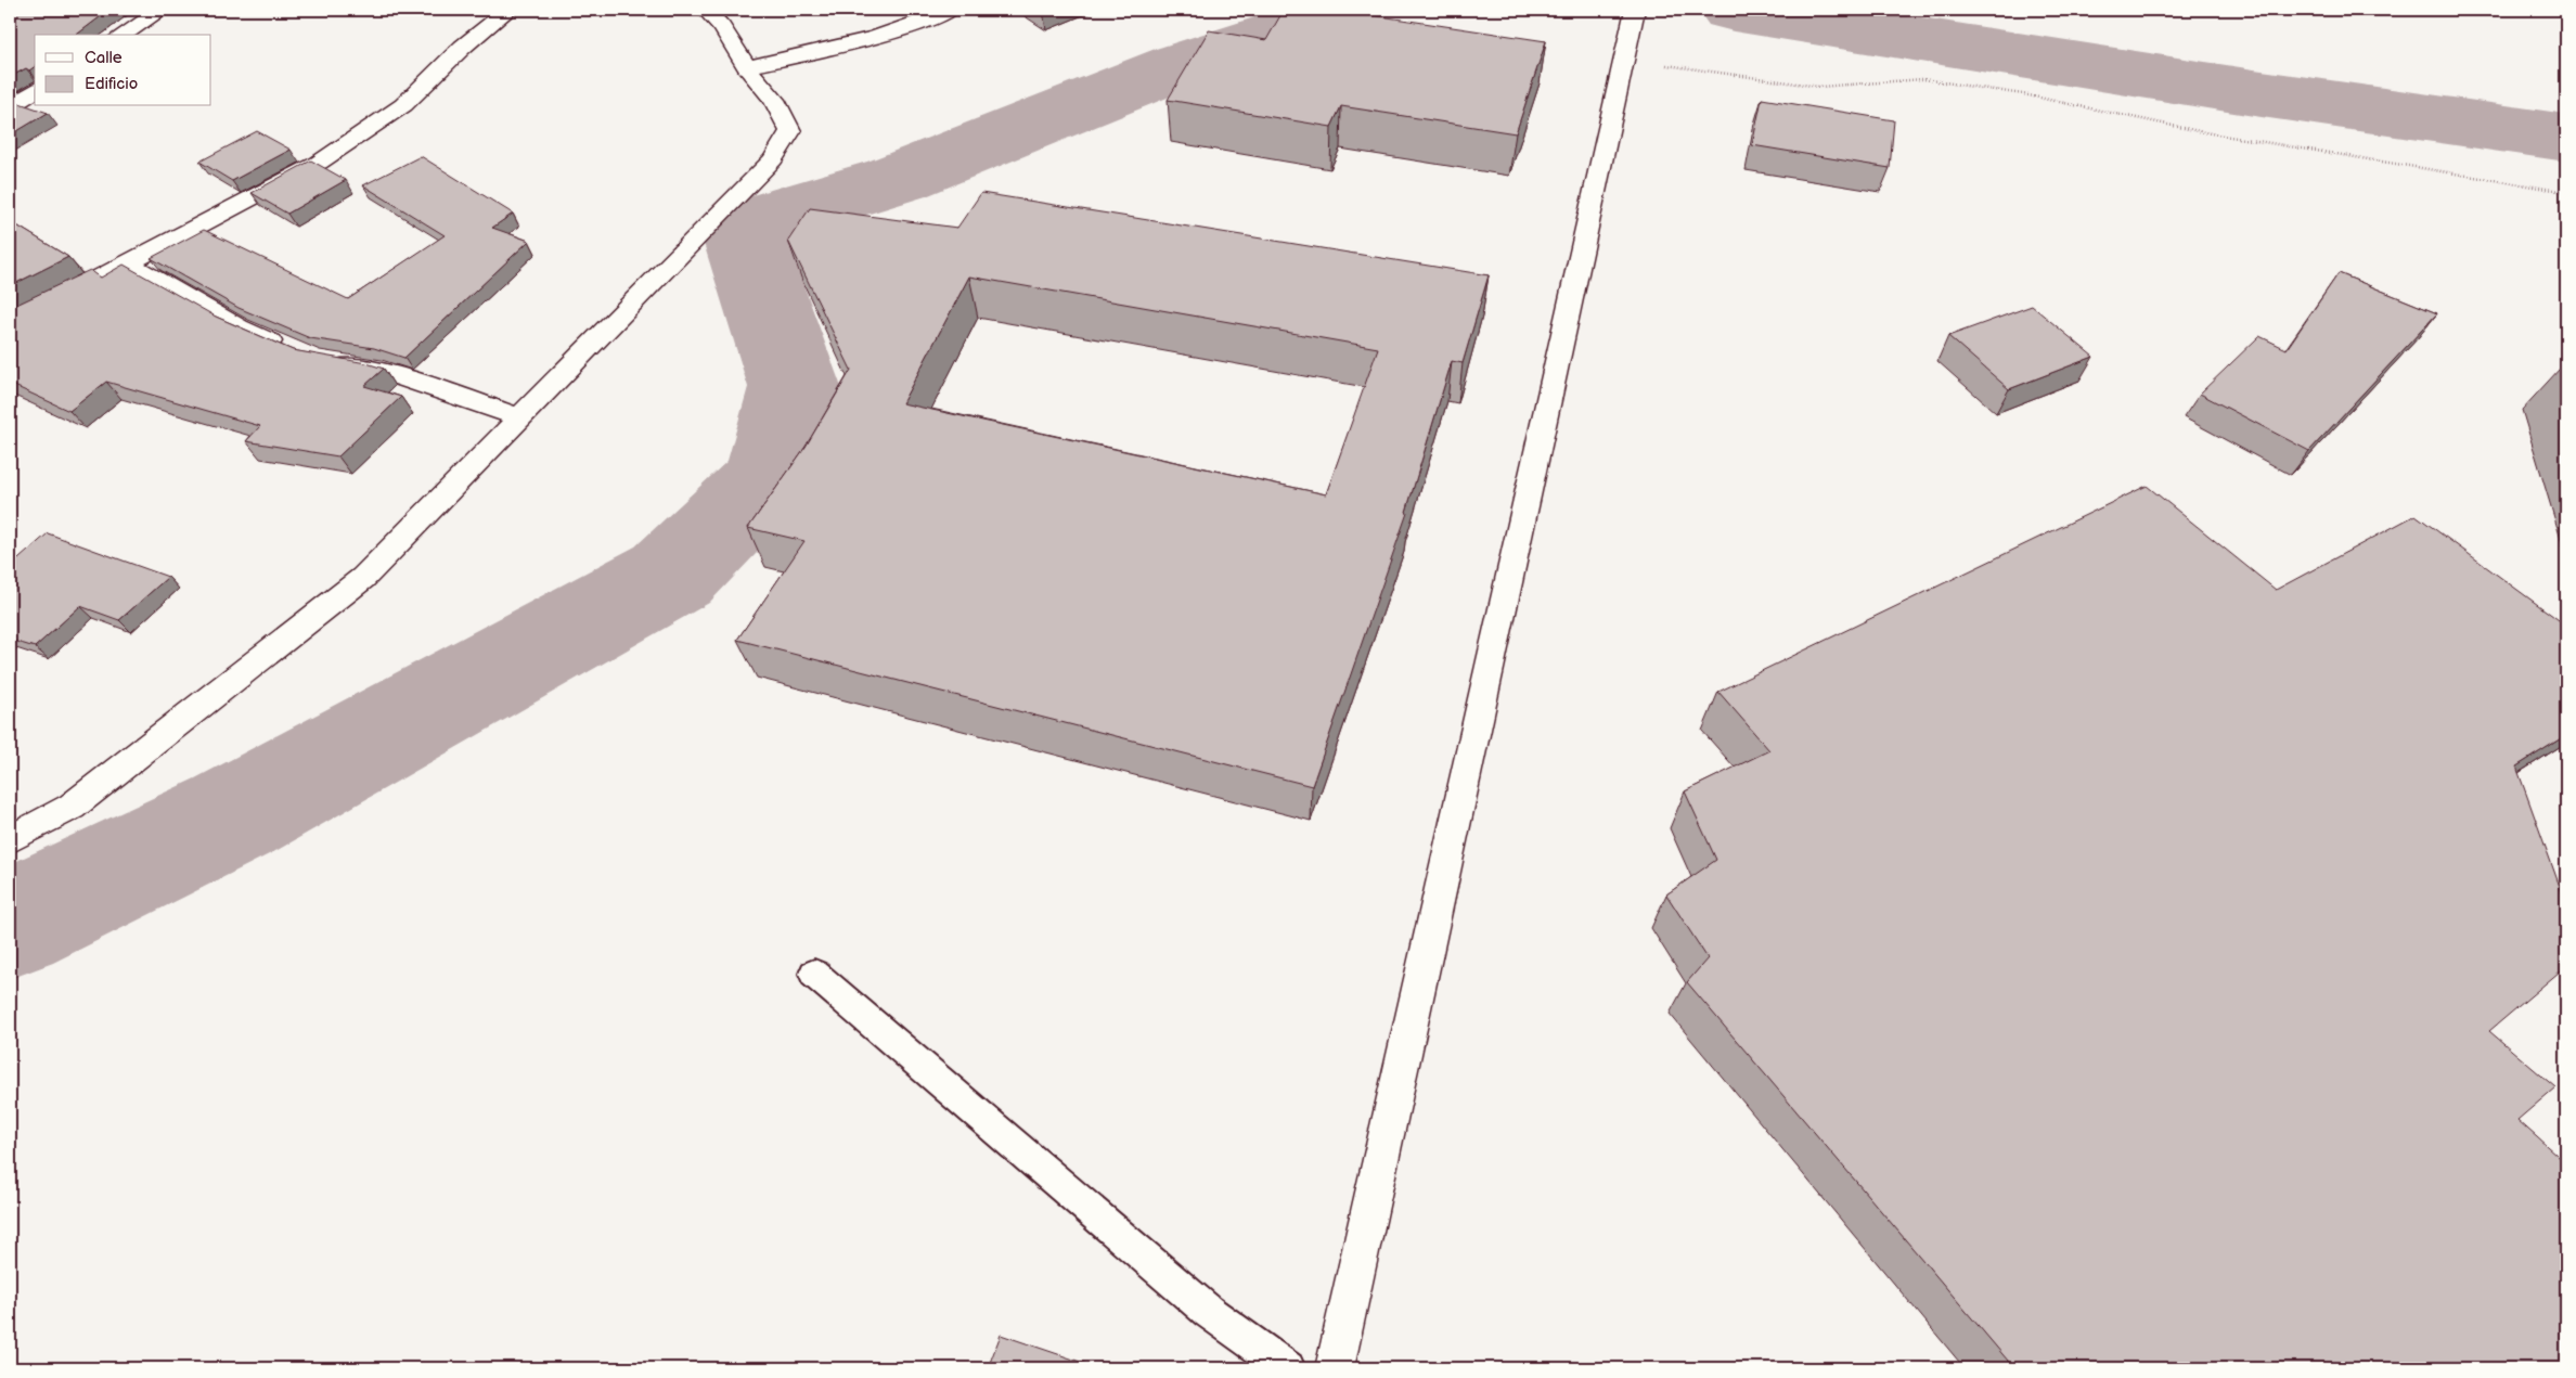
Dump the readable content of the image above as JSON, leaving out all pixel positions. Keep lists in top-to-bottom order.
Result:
{
  "legend": ["Calle", "Edificio"]
}
